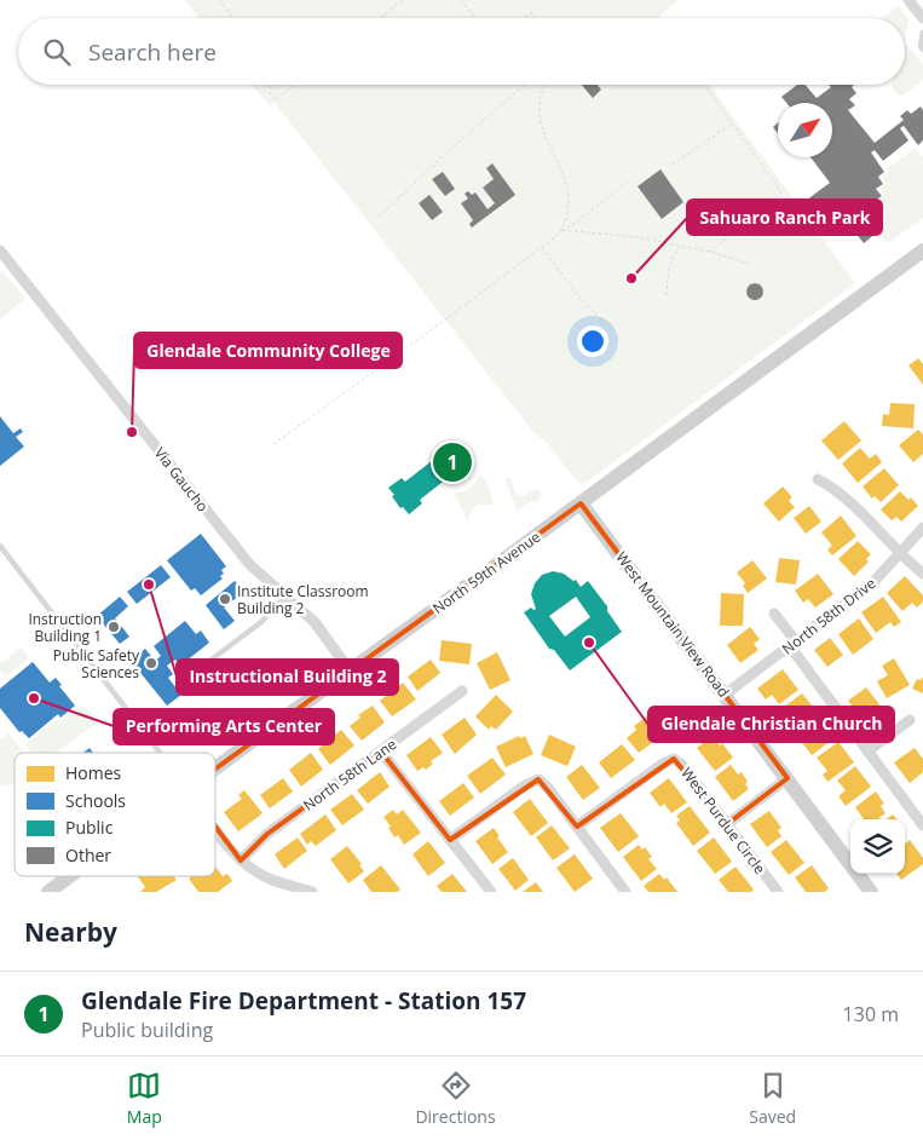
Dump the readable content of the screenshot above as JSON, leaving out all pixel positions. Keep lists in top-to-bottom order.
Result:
{
  "streets": {
    "main road": ["North 59th Avenue", "West Mountain View Road"],
    "street": [
      "Via Gaucho",
      "North 58th Drive",
      "North 58th Lane",
      "West Purdue Circle"
    ]
  },
  "crossings": [
    ["Via Gaucho", "North 59th Avenue"],
    ["North 59th Avenue", "West Mountain View Road"],
    ["North 58th Drive", "West Mountain View Road"]
  ],
  "places": [
    "Sahuaro Ranch Park",
    "Glendale Community College",
    "Instructional Building 2",
    "Institute Classroom Building 2",
    "Instruction Building 1",
    "Glendale Christian Church",
    "Public Safety Sciences",
    "Performing Arts Center"
  ],
  "legend": [
    "Homes",
    "Schools",
    "Public",
    "Other"
  ],
  "north": "top right",
  "page": {
    "search": "Search here",
    "pins": "1",
    "heading": "Nearby",
    "list": [
      {
        "mark": "1",
        "name": "Glendale Fire Department - Station 157",
        "note": "Public building",
        "value": "130 m"
      }
    ],
    "nav": ["Map", "Directions", "Saved"]
  }
}
